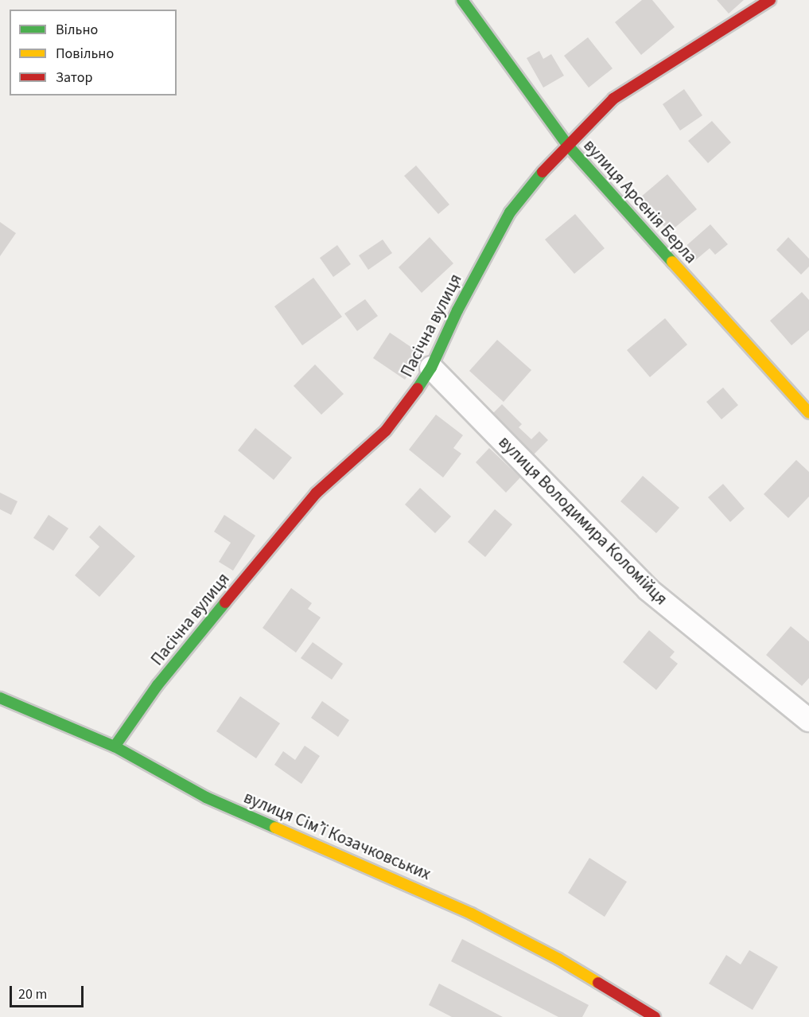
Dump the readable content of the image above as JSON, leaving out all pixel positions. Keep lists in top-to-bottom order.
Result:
{
  "streets": {
    "street": [
      "вулиця Арсенія Берла",
      "Пасічна вулиця",
      "вулиця Володимира Коломійця",
      "вулиця Сімʼї Козачковських"
    ]
  },
  "crossings": [
    ["вулиця Арсенія Берла", "Пасічна вулиця"],
    ["Пасічна вулиця", "вулиця Володимира Коломійця"],
    ["Пасічна вулиця", "вулиця Сімʼї Козачковських"]
  ],
  "legend": ["Вільно", "Повільно", "Затор"],
  "scale_bar": "20 m"
}
